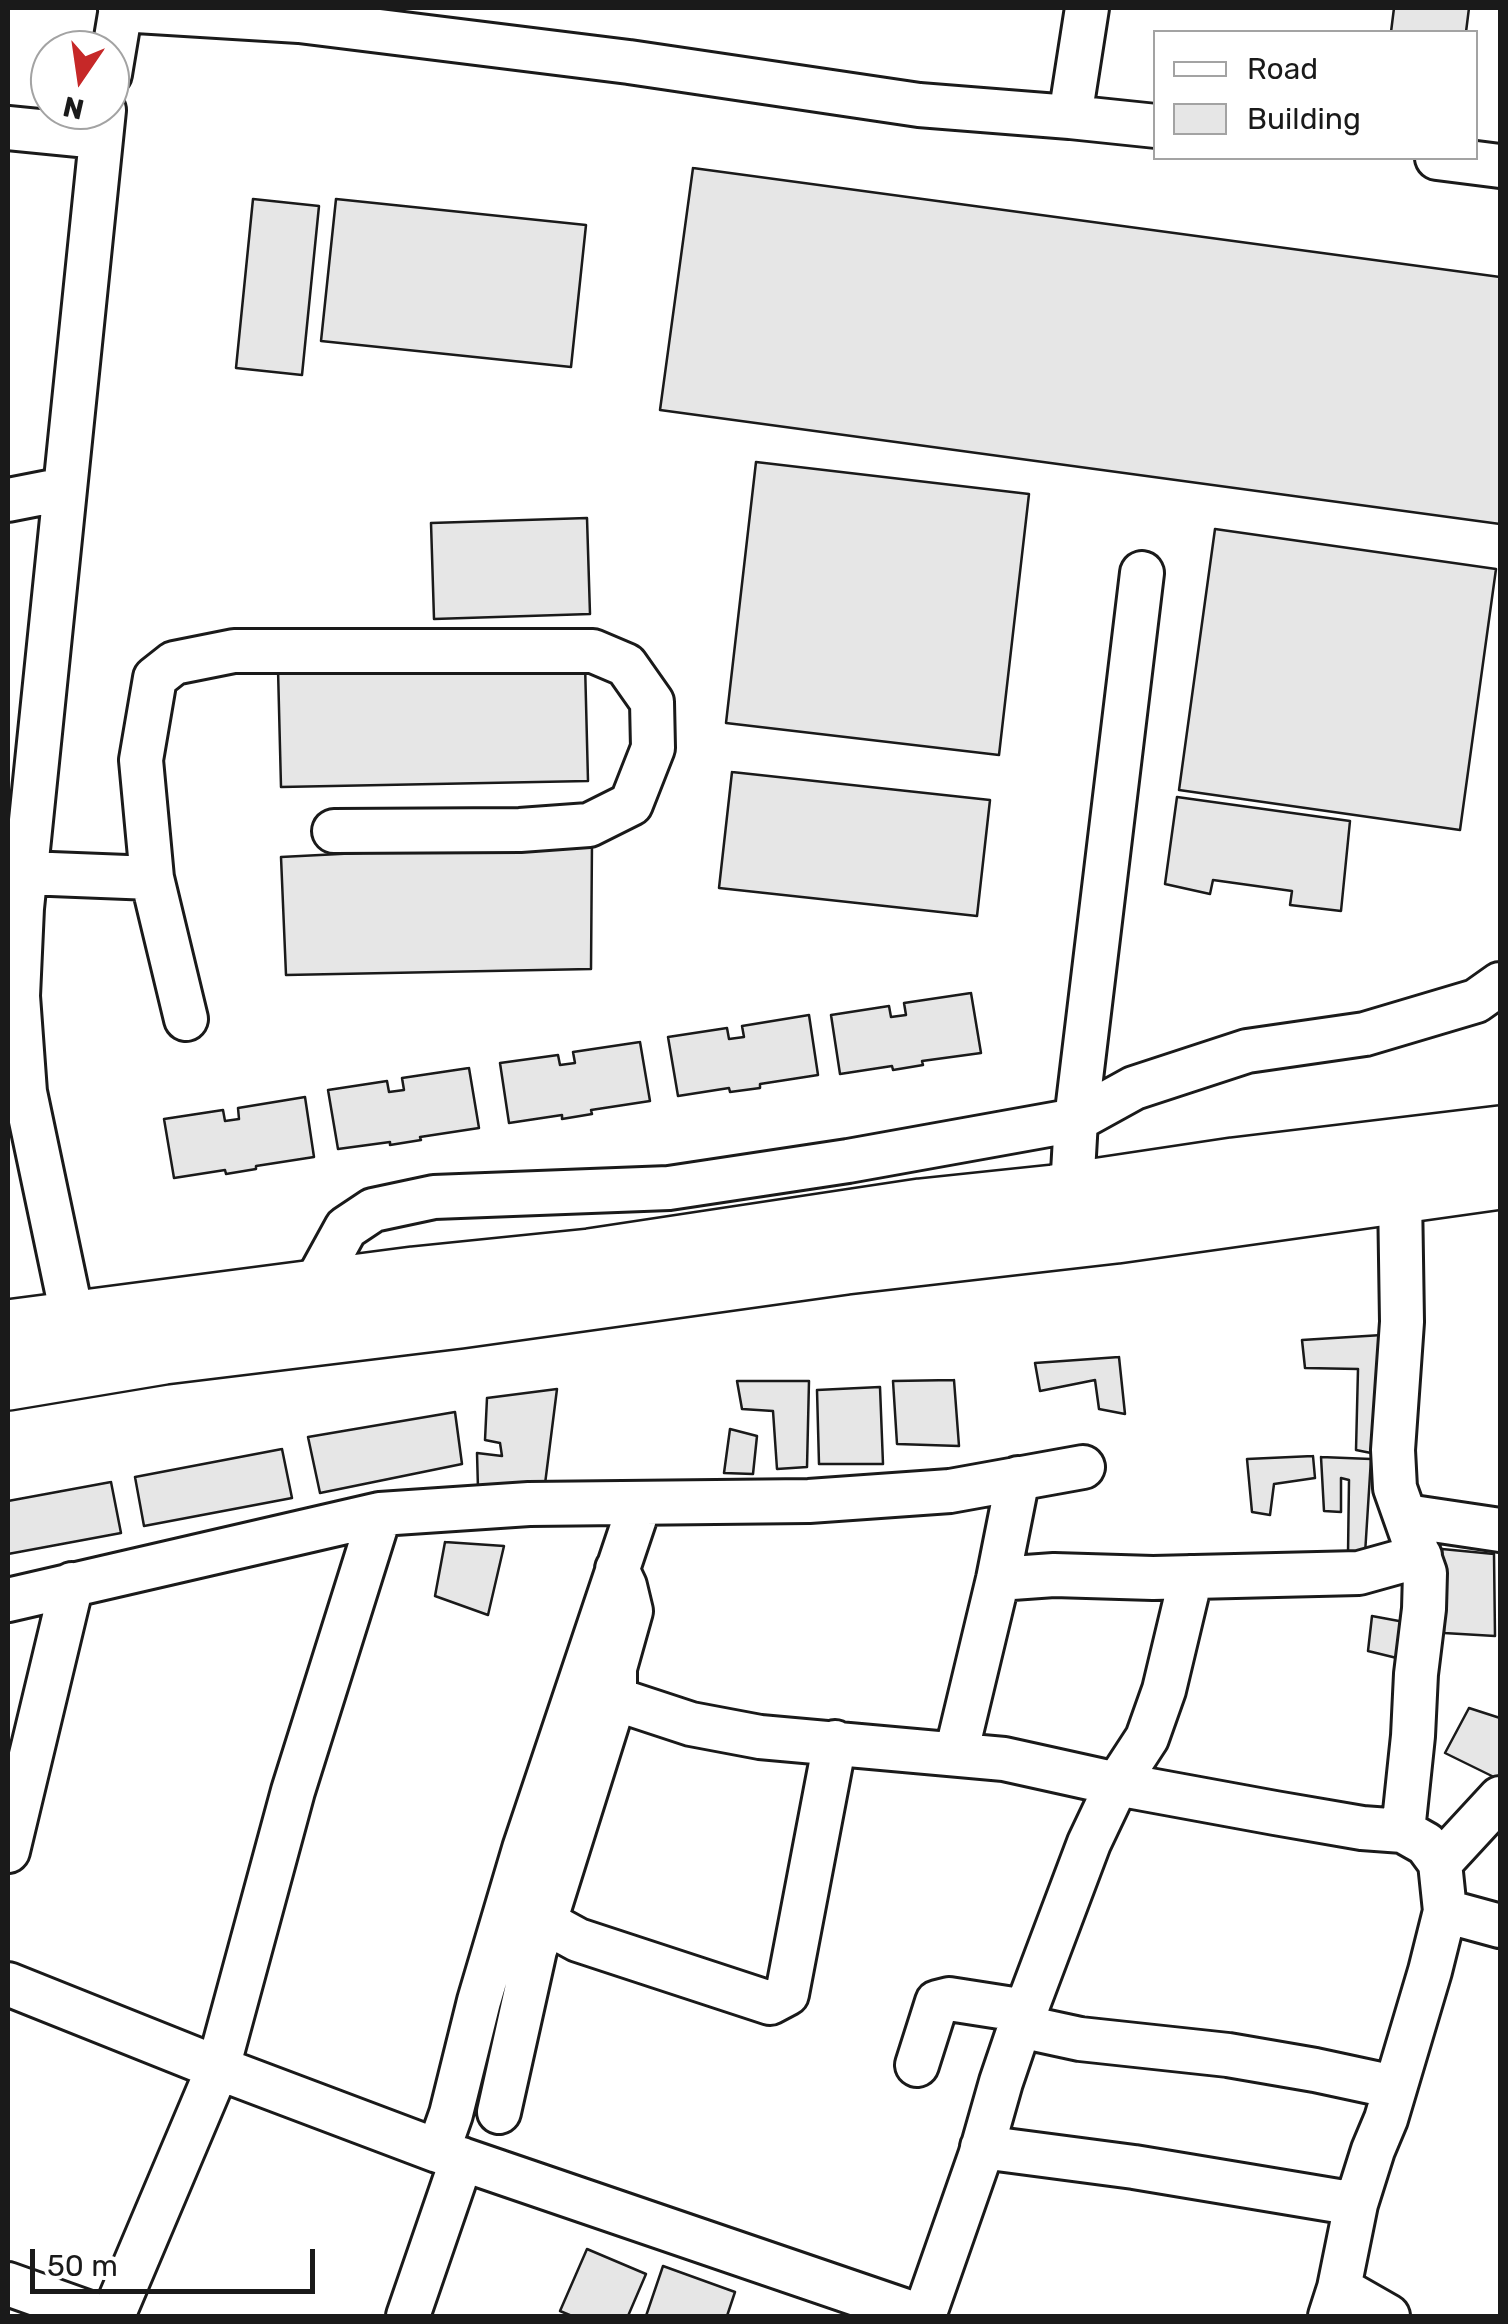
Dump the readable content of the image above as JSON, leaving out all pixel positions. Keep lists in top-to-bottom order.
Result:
{
  "legend": ["Road", "Building"],
  "scale_bar": "50 m",
  "north": "bottom"
}
